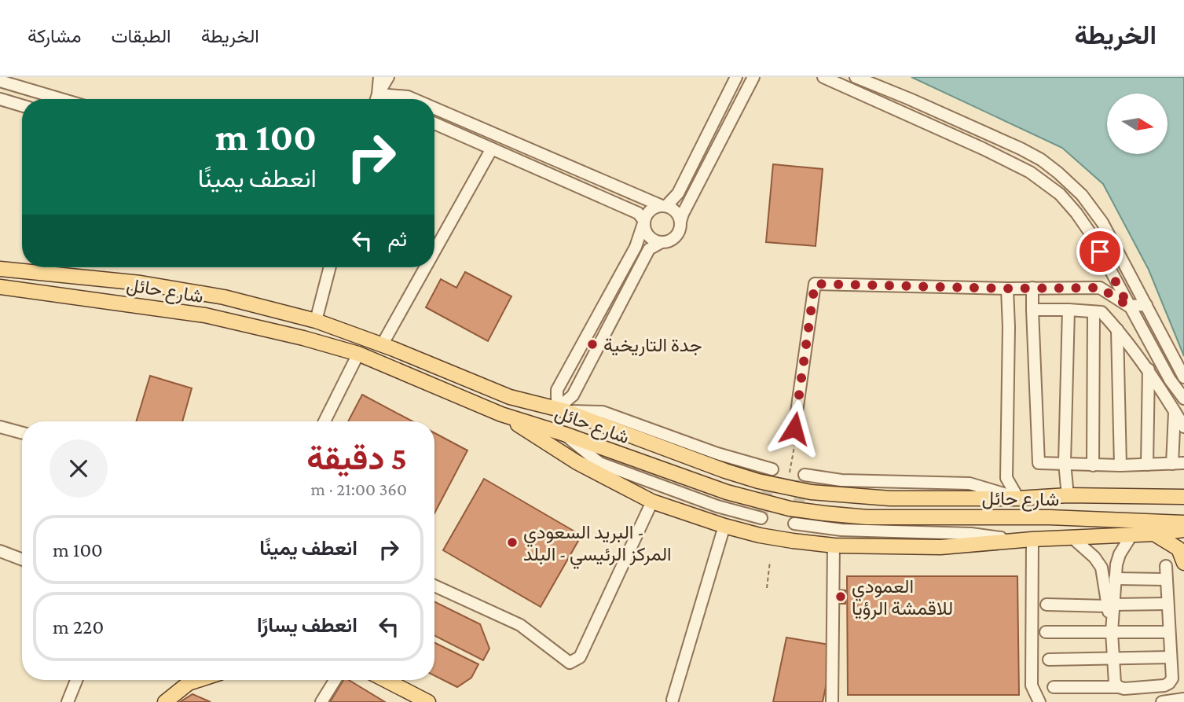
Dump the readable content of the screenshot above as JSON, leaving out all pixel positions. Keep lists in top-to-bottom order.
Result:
{
  "streets": {
    "main road": ["شارع حائل"]
  },
  "places": ["جدة التاريخية", "البريد السعودي - المركز الرئيسي - البلد", "العمودي للاقمشة الرؤيا"],
  "north": "right",
  "page": {
    "header": "الخريطة",
    "nav": ["الخريطة", "الطبقات", "مشاركة"],
    "turn": ["100 m", "انعطف يمينًا"],
    "then": "ثم",
    "heading": ["5 دقيقة", "360 m · 21:00"],
    "list": [
      {
        "name": "انعطف يمينًا",
        "value": "100 m"
      },
      {
        "name": "انعطف يسارًا",
        "value": "220 m"
      }
    ]
  }
}
